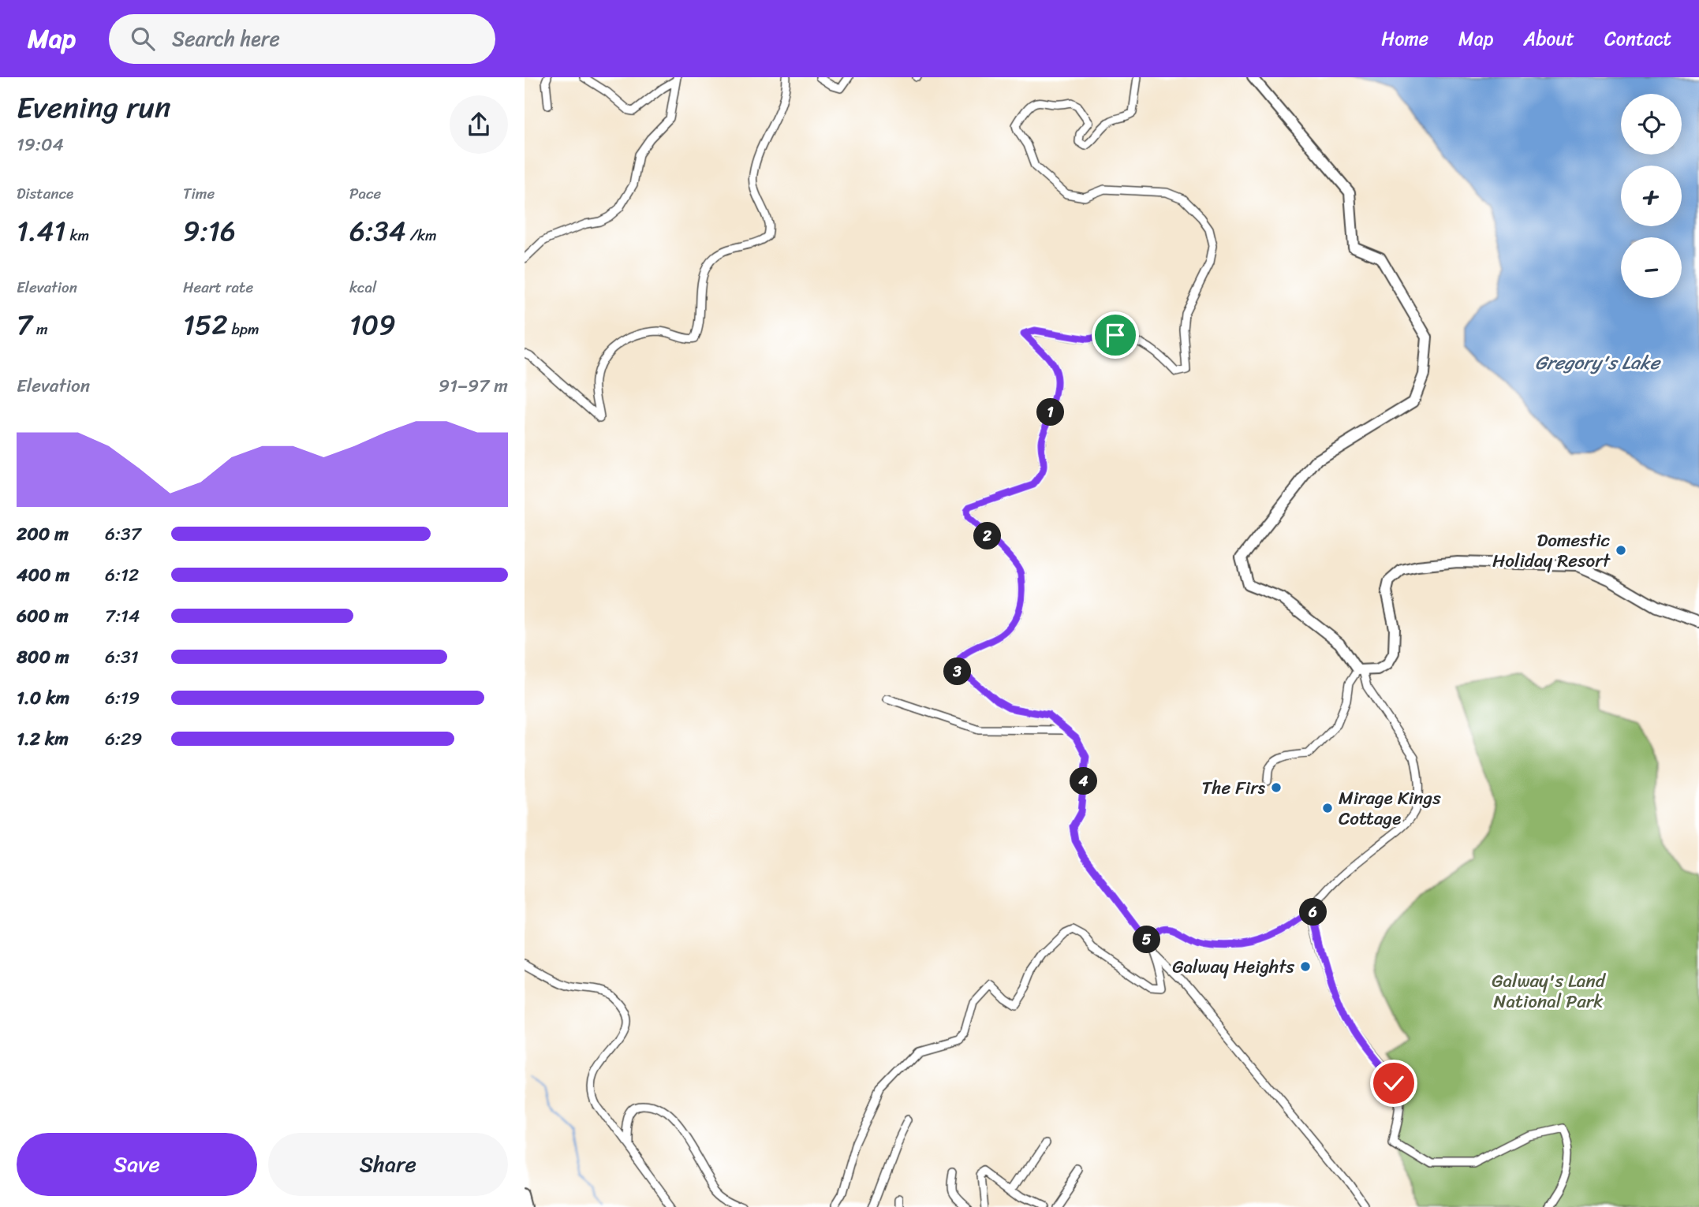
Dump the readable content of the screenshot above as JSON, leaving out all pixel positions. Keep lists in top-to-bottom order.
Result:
{
  "water": ["Gregory's Lake"],
  "parks": ["Galway's Land National Park"],
  "places": [
    "Domestic Holiday Resort",
    "The Firs",
    "Mirage Kings Cottage",
    "Galway Heights"
  ],
  "page": {
    "header": "Map",
    "search": "Search here",
    "nav": [
      "Home",
      "Map",
      "About",
      "Contact"
    ],
    "heading": ["Evening run", "19:04"],
    "map_buttons": ["+", "−"],
    "stats": [
      ["Distance", "1.41 km"],
      ["Time", "9:16"],
      ["Pace", "6:34 /km"],
      ["Elevation", "7 m"],
      ["Heart rate", "152 bpm"],
      ["kcal", "109"]
    ],
    "chart": ["Elevation", "91–97 m"],
    "pins": [
      "1",
      "2",
      "3",
      "4",
      "6",
      "5"
    ],
    "list": [
      {
        "name": "200 m",
        "note": "6:37"
      },
      {
        "name": "400 m",
        "note": "6:12"
      },
      {
        "name": "600 m",
        "note": "7:14"
      },
      {
        "name": "800 m",
        "note": "6:31"
      },
      {
        "name": "1.0 km",
        "note": "6:19"
      },
      {
        "name": "1.2 km",
        "note": "6:29"
      }
    ],
    "buttons": ["Save", "Share"]
  }
}
